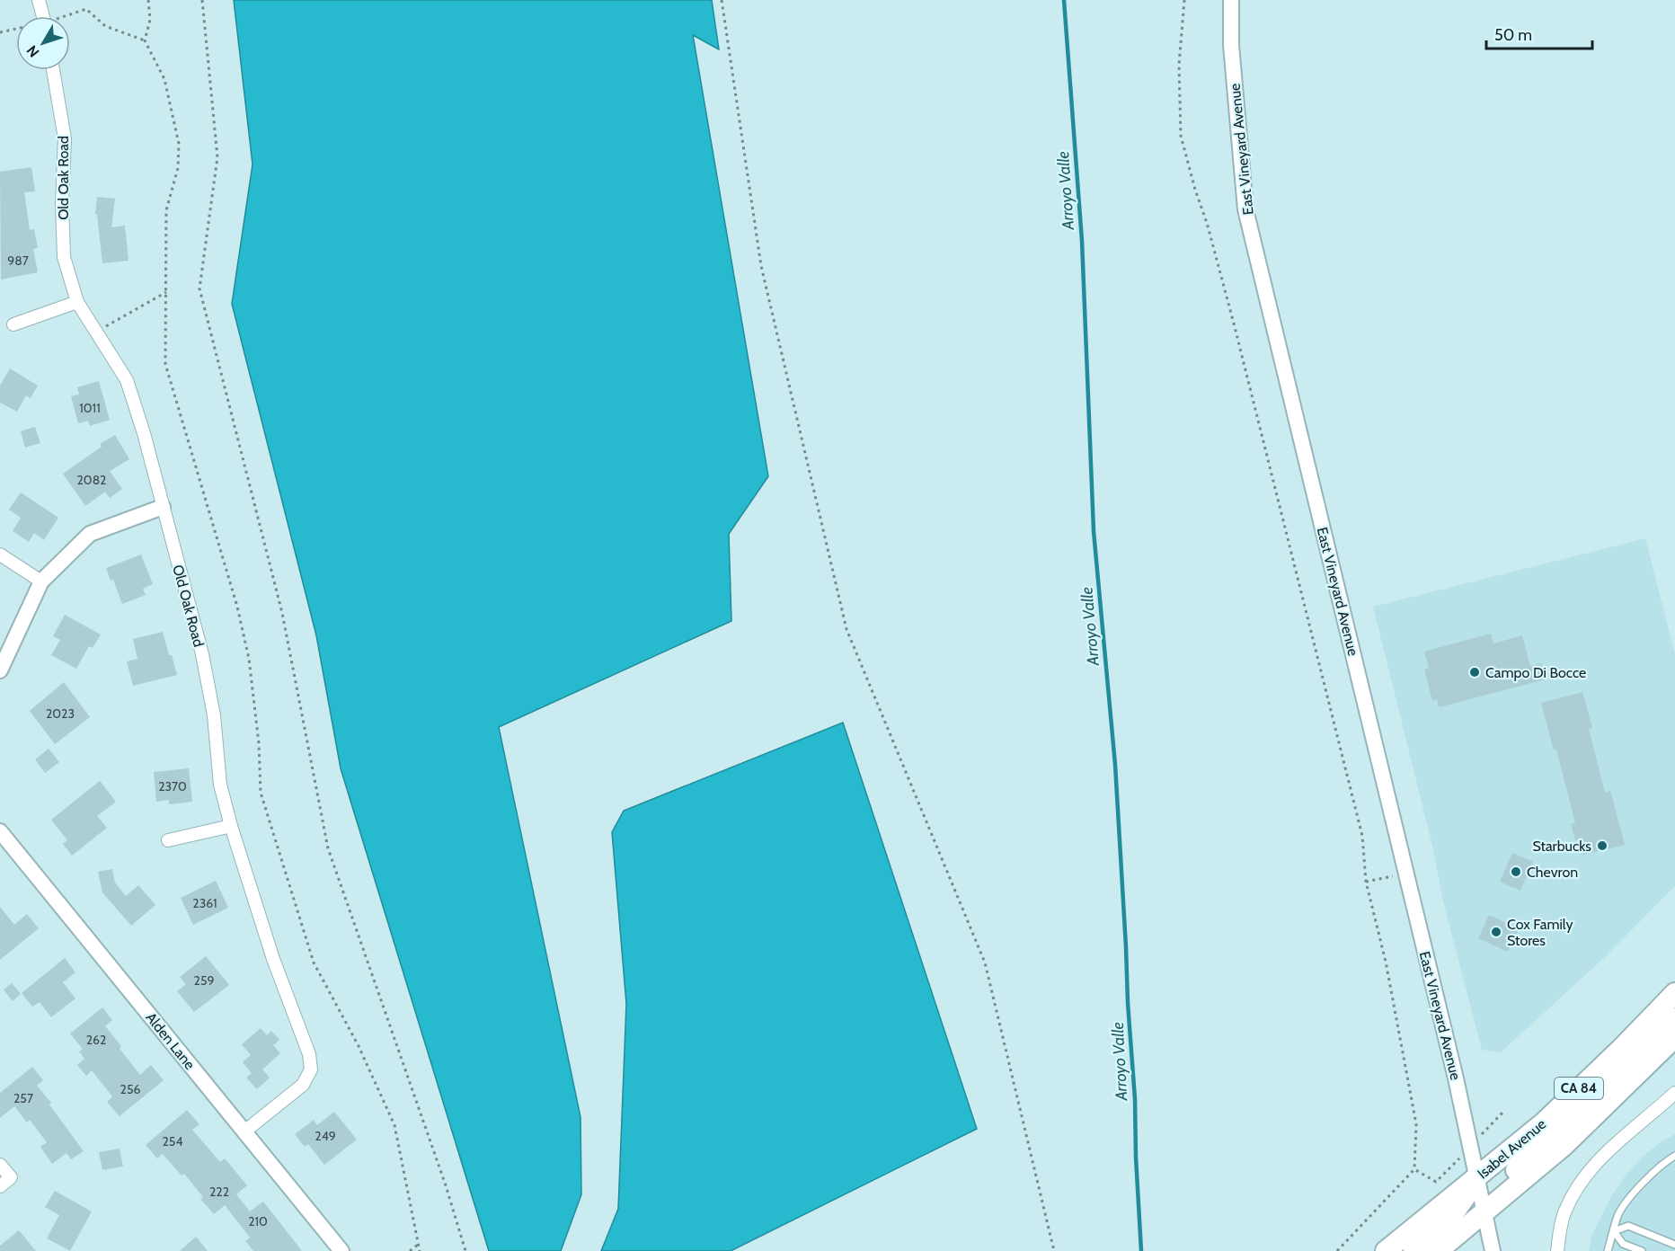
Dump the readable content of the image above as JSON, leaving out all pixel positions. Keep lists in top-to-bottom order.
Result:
{
  "streets": {
    "highway": ["CA 84", "Isabel Avenue"],
    "street": ["East Vineyard Avenue", "Old Oak Road", "Alden Lane"]
  },
  "crossings": [
    ["East Vineyard Avenue", "CA 84"],
    ["East Vineyard Avenue", "Isabel Avenue"],
    ["Old Oak Road", "Alden Lane"]
  ],
  "water": ["Arroyo Valle"],
  "places": [
    "Campo Di Bocce",
    "Starbucks",
    "Chevron",
    "Cox Family Stores"
  ],
  "house_numbers": [
    "987",
    "1011",
    "2082",
    "2023",
    "2370",
    "2361",
    "259",
    "262",
    "256",
    "257",
    "249",
    "254",
    "222",
    "210"
  ],
  "scale_bar": "50 m",
  "north": "bottom left"
}
